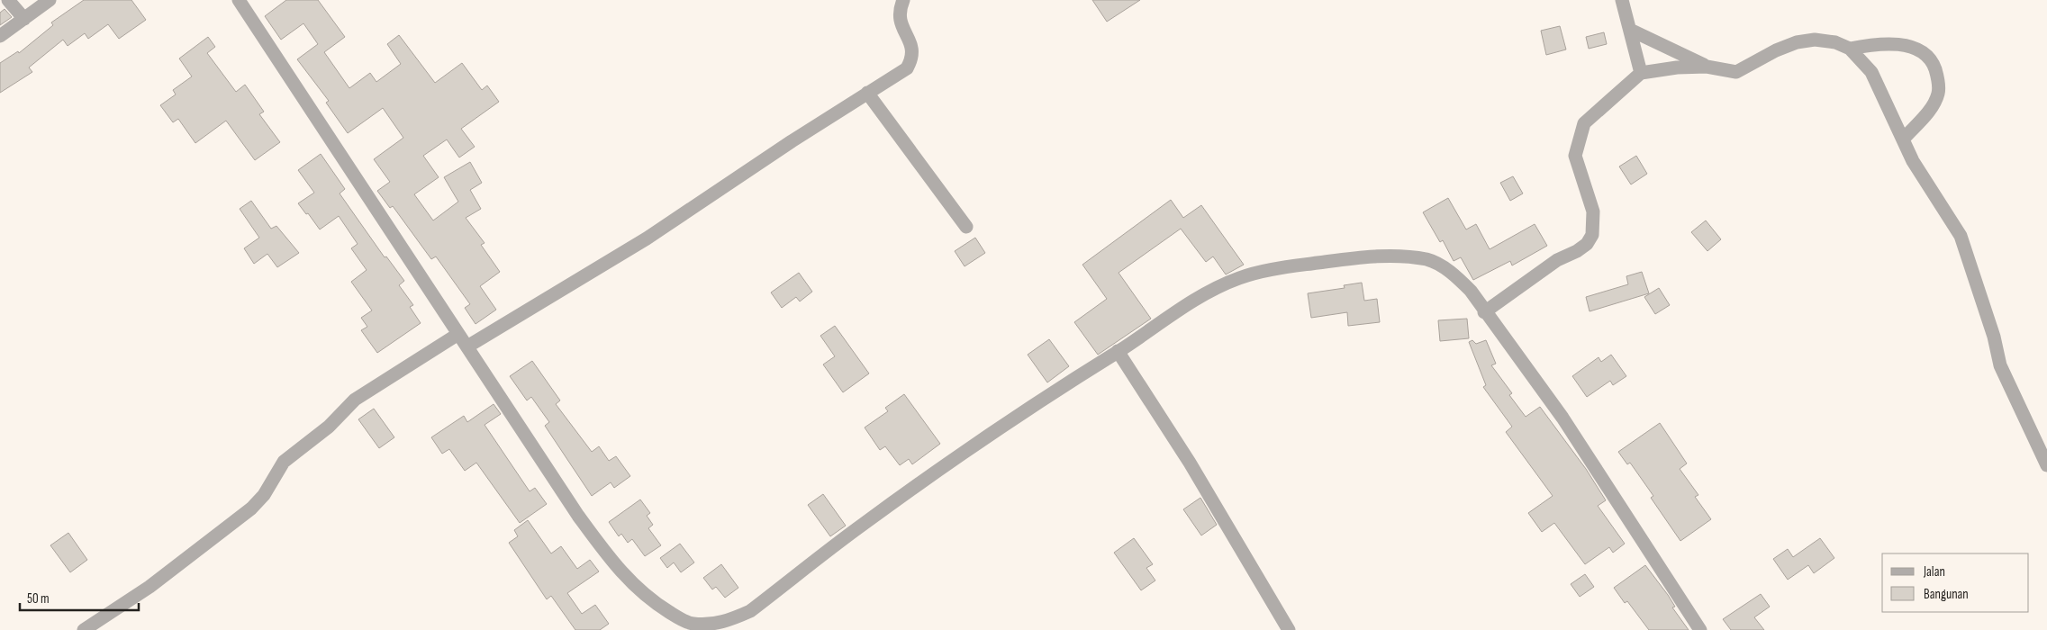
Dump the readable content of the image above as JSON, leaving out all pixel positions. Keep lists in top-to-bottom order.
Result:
{
  "legend": ["Jalan", "Bangunan"],
  "scale_bar": "50 m"
}
